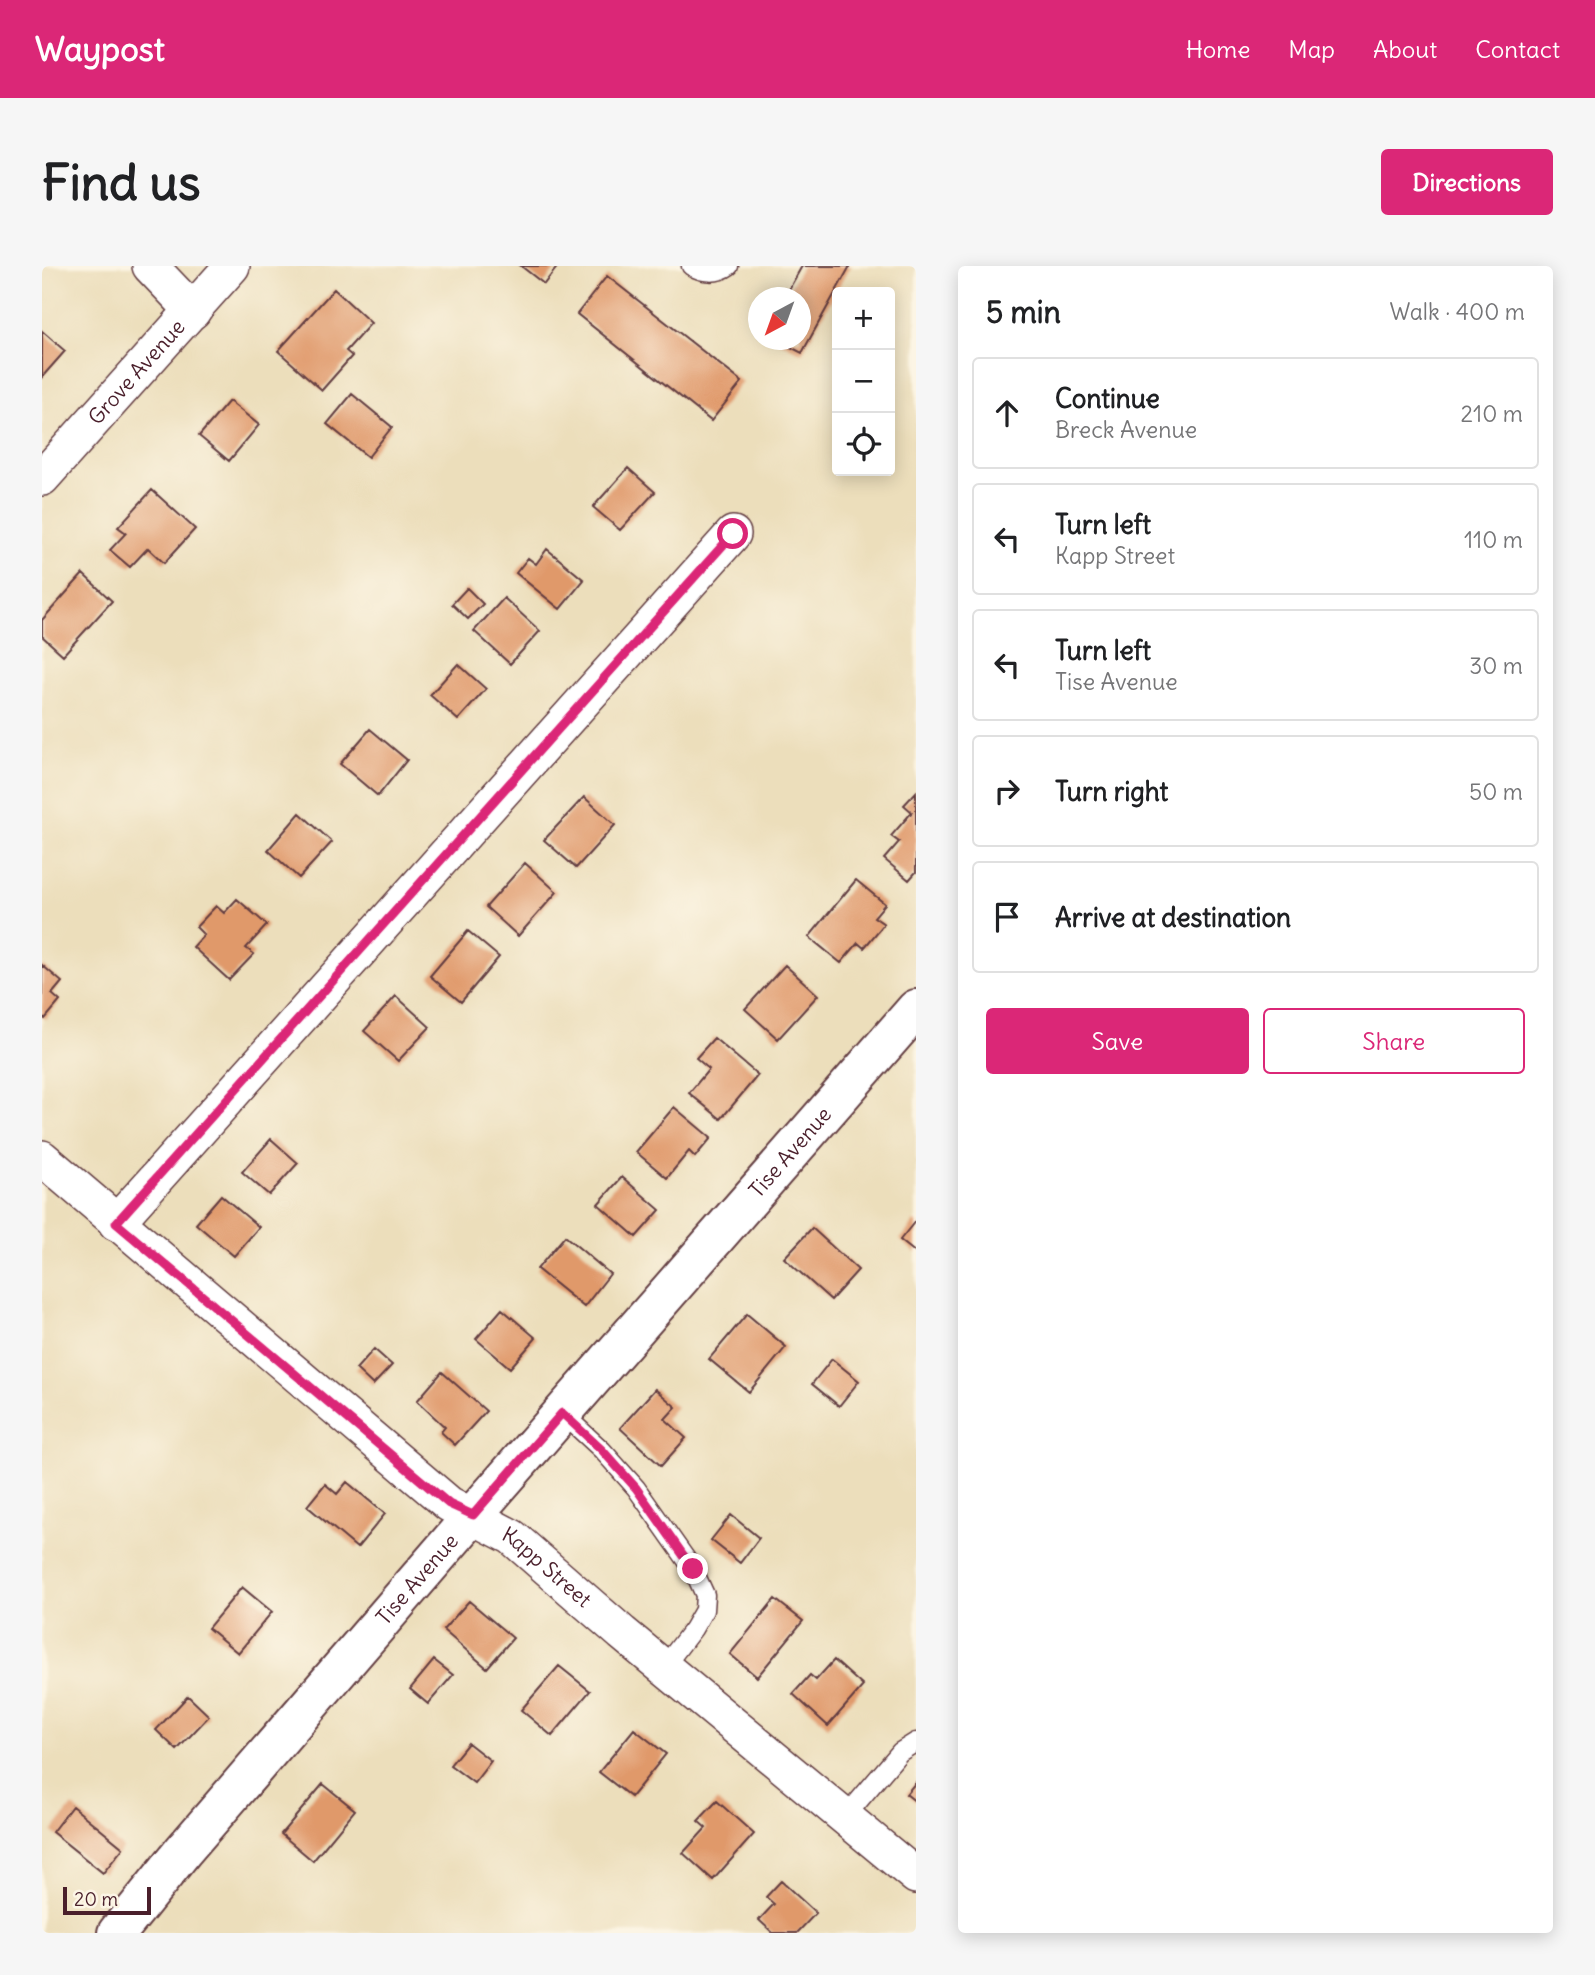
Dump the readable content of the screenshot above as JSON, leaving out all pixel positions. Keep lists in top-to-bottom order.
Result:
{
  "streets": {
    "street": ["Grove Avenue", "Tise Avenue", "Kapp Street"]
  },
  "crossings": [
    ["Tise Avenue", "Kapp Street"]
  ],
  "scale_bar": "20 m",
  "north": "bottom left",
  "page": {
    "header": "Waypost",
    "nav": [
      "Home",
      "Map",
      "About",
      "Contact"
    ],
    "buttons": [
      "Directions",
      ["Save", "Share"]
    ],
    "title": "Find us",
    "heading": ["5 min", "Walk · 400 m"],
    "map_buttons": ["+", "−"],
    "list": [
      ["Continue", "Breck Avenue", "210 m"],
      ["Turn left", "Kapp Street", "110 m"],
      ["Turn left", "Tise Avenue", "30 m"],
      ["Turn right", "50 m"],
      "Arrive at destination"
    ],
    "scale": "20 m"
  }
}
